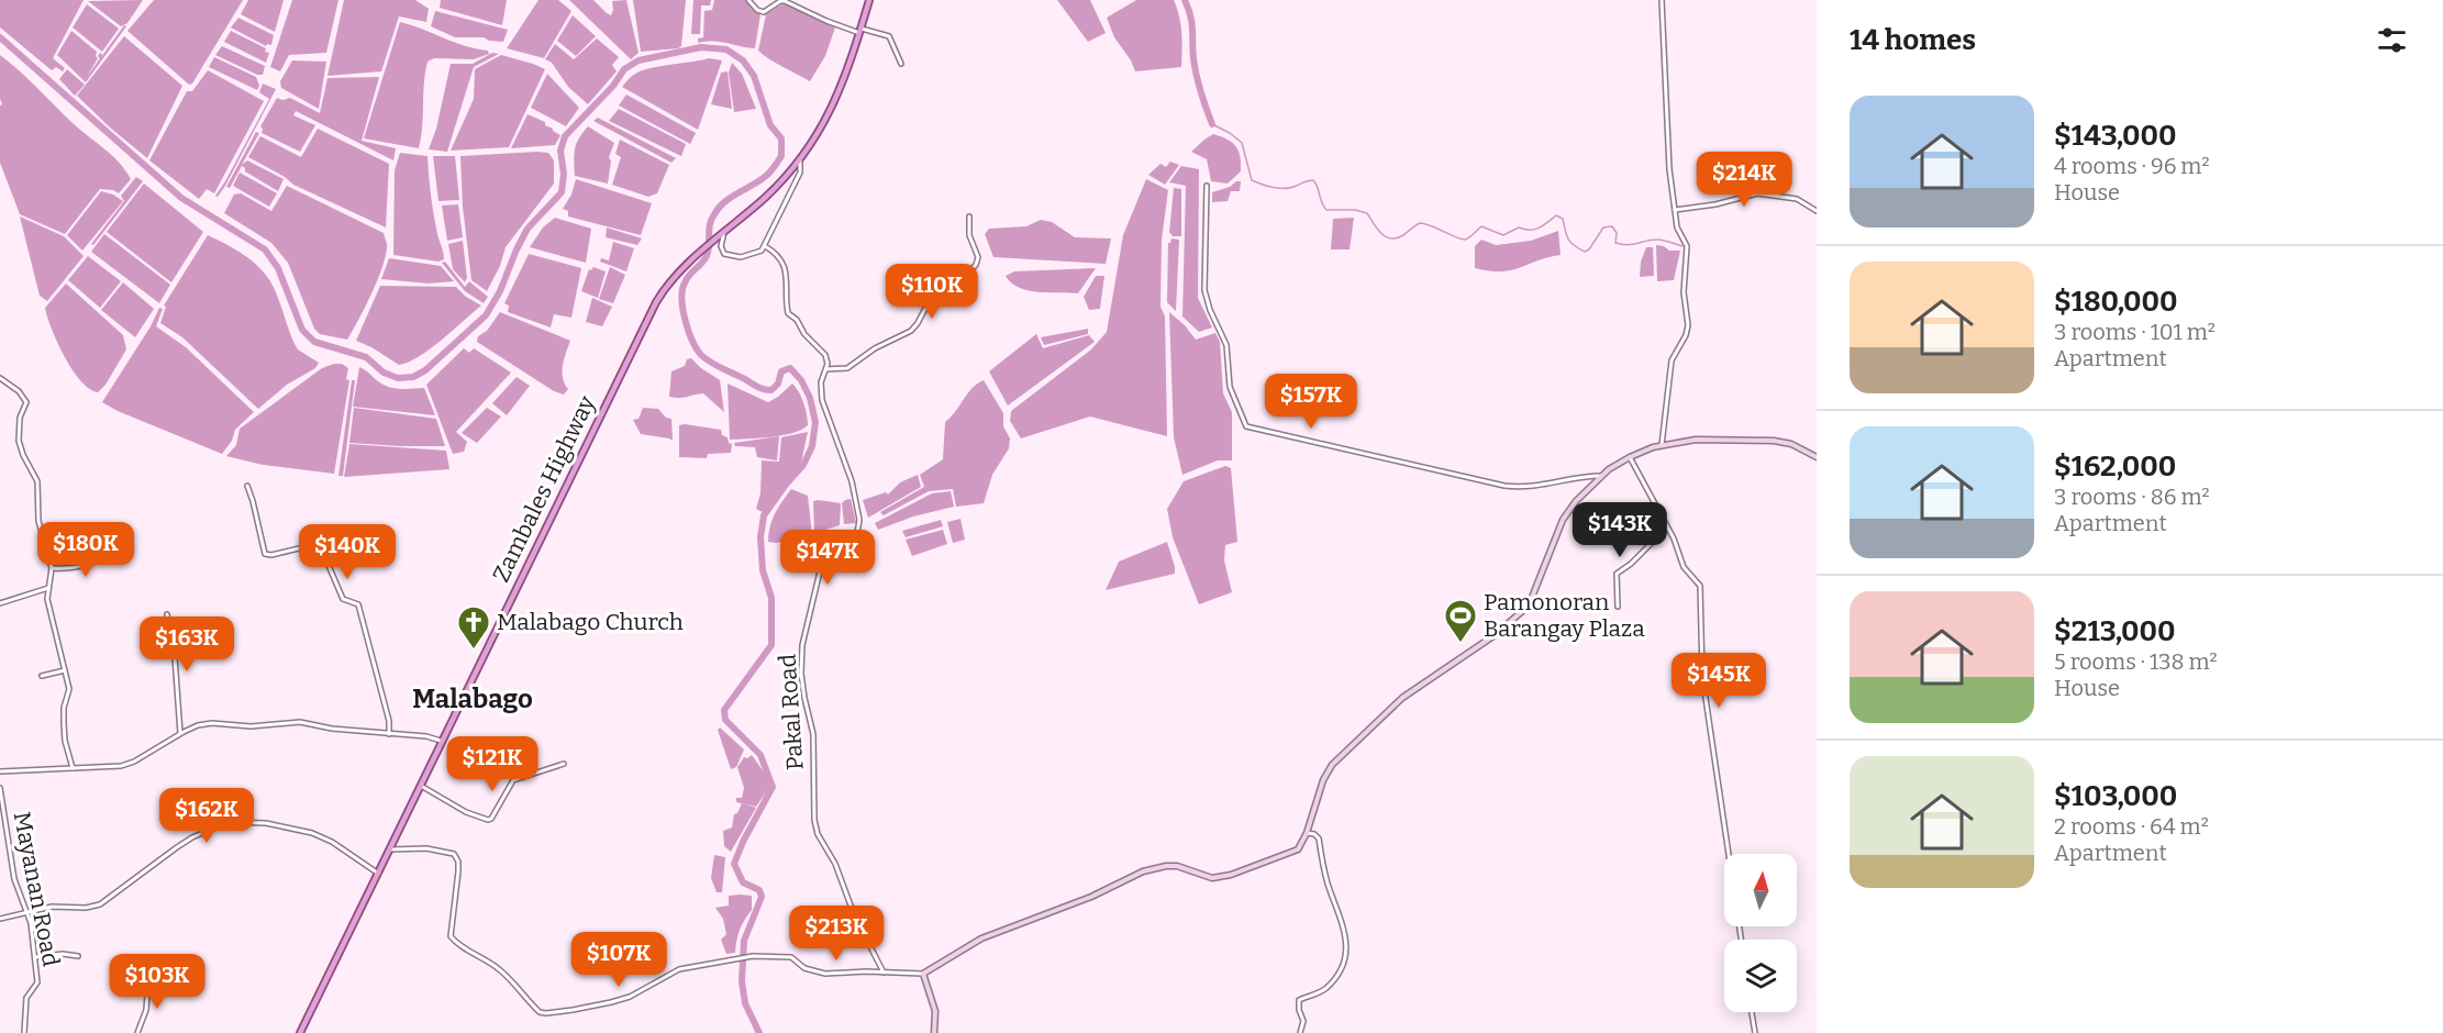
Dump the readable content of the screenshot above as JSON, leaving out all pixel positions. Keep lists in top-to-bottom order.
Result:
{
  "streets": {
    "main road": ["Zambales Highway"],
    "street": ["Pakal Road", "Mayanan Road"]
  },
  "districts": ["Malabago"],
  "places": {
    "sports": ["Pamonoran Barangay Plaza"],
    "church": ["Malabago Church"]
  },
  "north": "top",
  "page": {
    "heading": "14 homes",
    "list": [
      {
        "name": "$143,000",
        "note": "4 rooms · 96 m² · House"
      },
      {
        "name": "$180,000",
        "note": "3 rooms · 101 m² · Apartment"
      },
      {
        "name": "$162,000",
        "note": "3 rooms · 86 m² · Apartment"
      },
      {
        "name": "$213,000",
        "note": "5 rooms · 138 m² · House"
      },
      {
        "name": "$103,000",
        "note": "2 rooms · 64 m² · Apartment"
      }
    ],
    "price": [
      "$214K",
      "$110K",
      "$157K",
      "$143K",
      "$180K",
      "$140K",
      "$147K",
      "$163K",
      "$145K",
      "$121K",
      "$162K",
      "$213K",
      "$107K",
      "$103K"
    ]
  }
}
